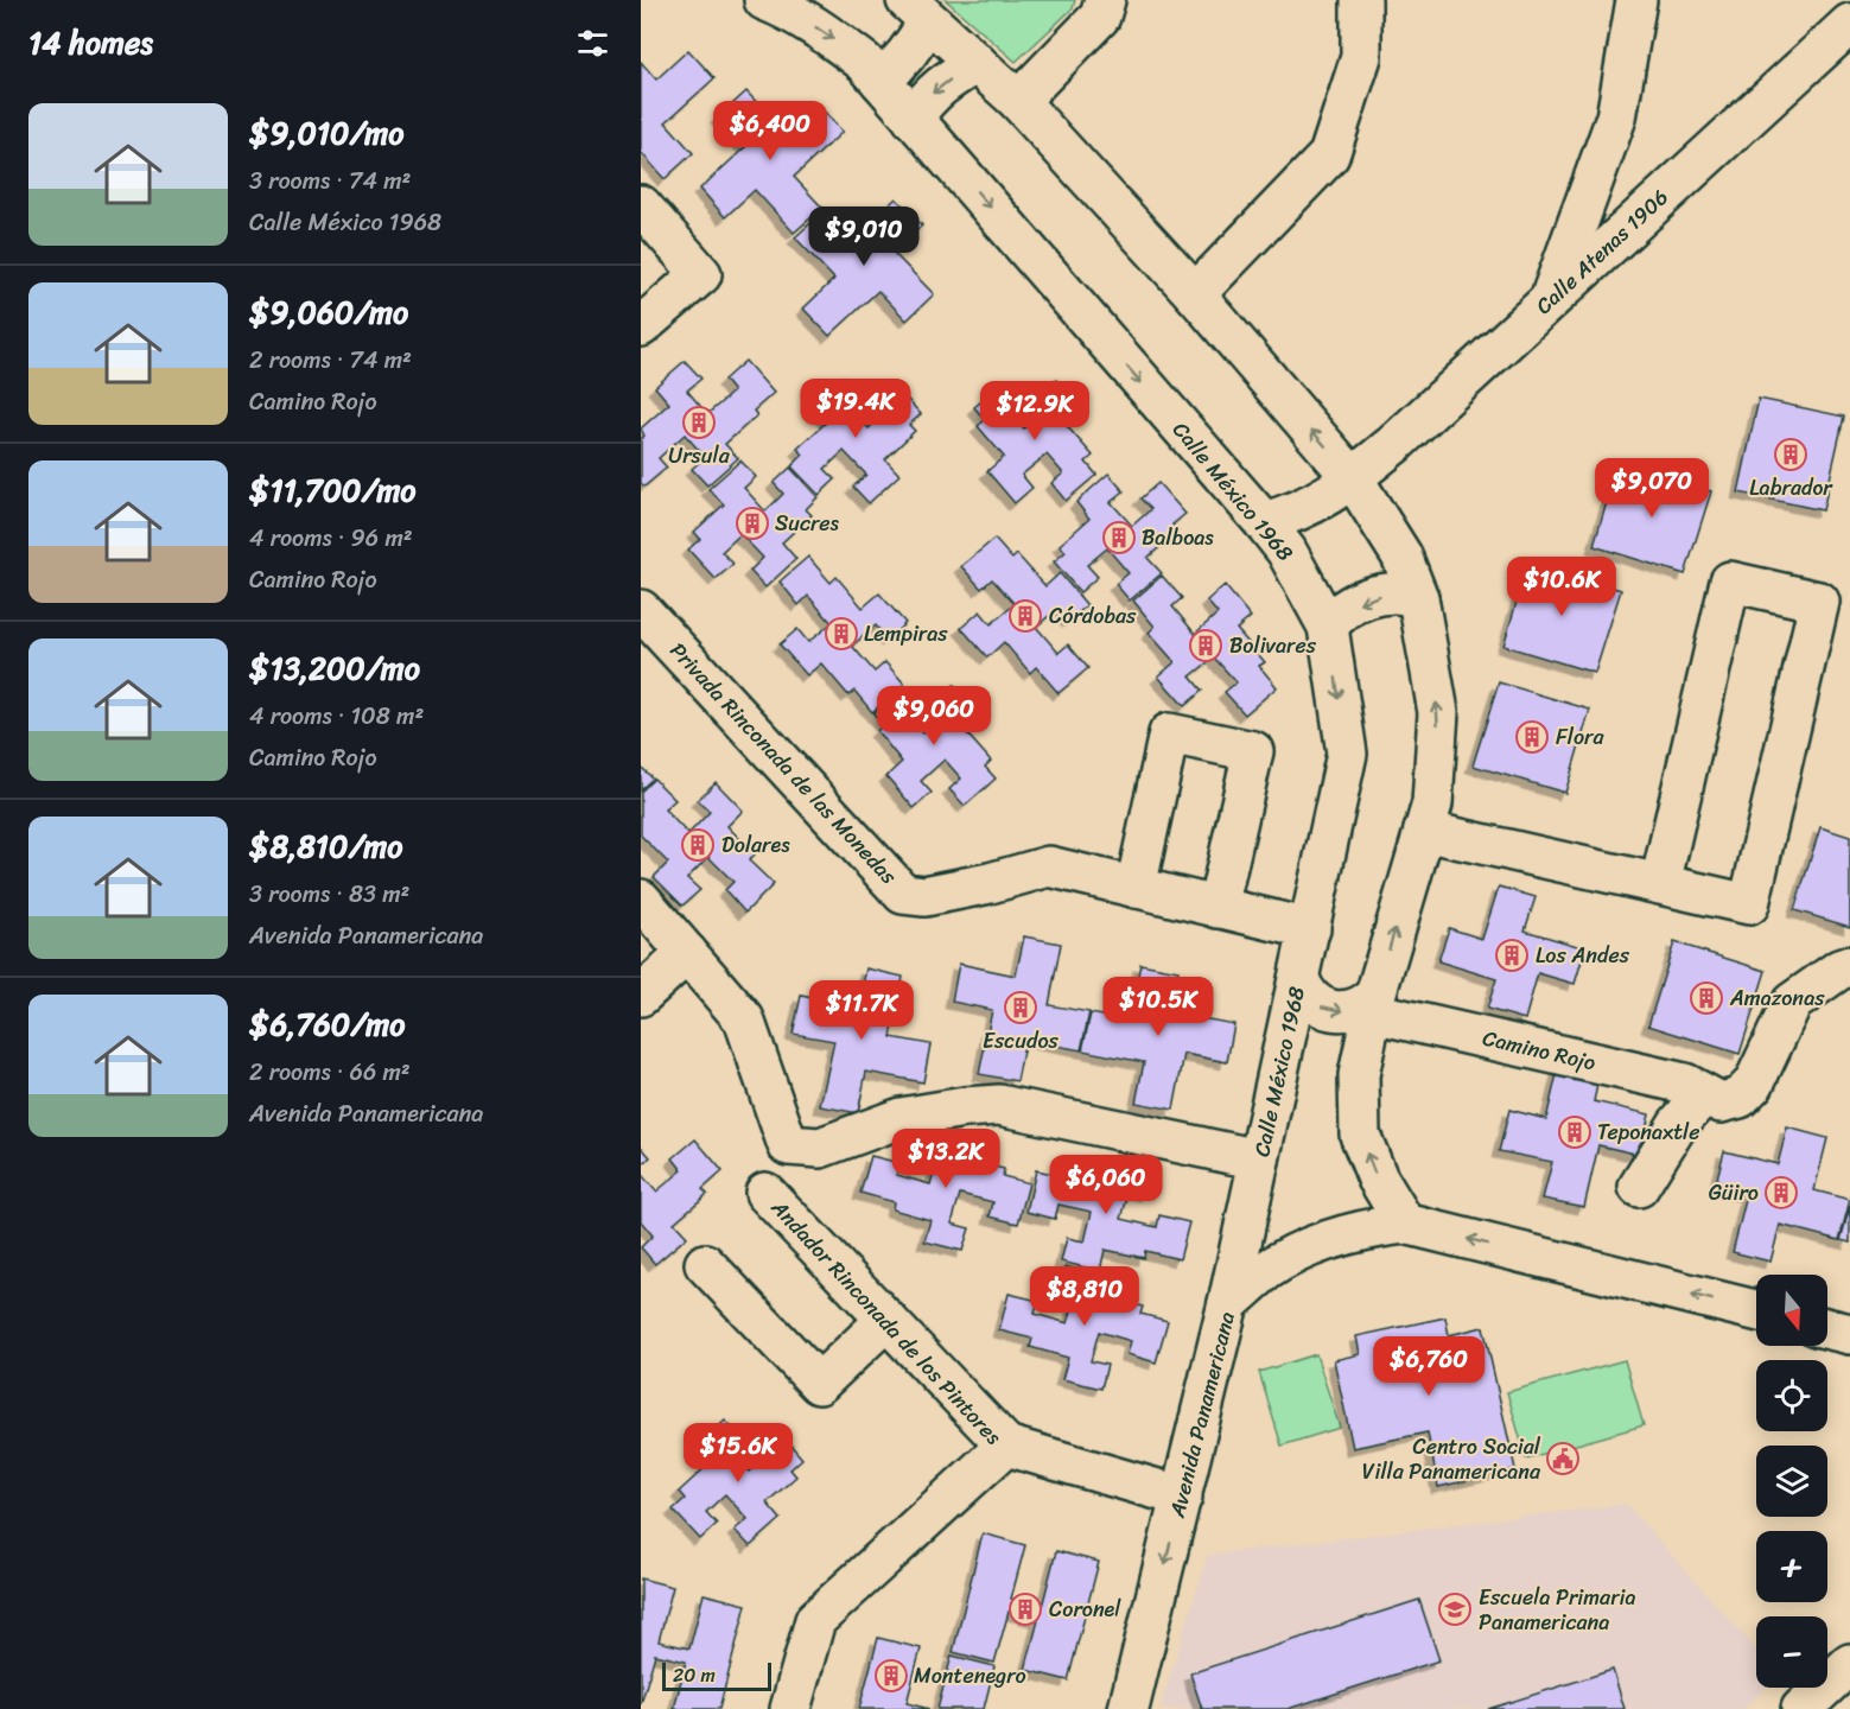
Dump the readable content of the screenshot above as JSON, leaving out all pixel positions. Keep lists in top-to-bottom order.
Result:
{
  "streets": {
    "street": [
      "Calle Atenas 1906",
      "Calle México 1968",
      "Privada Rinconada de las Monedas",
      "Camino Rojo",
      "Andador Rinconada de los Pintores",
      "Avenida Panamericana"
    ]
  },
  "crossings": [
    ["Calle Atenas 1906", "Calle México 1968"],
    ["Calle México 1968", "Privada Rinconada de las Monedas"],
    ["Calle México 1968", "Avenida Panamericana"]
  ],
  "places": {
    "building": [
      "Ursula",
      "Labrador",
      "Sucres",
      "Balboas",
      "Córdobas",
      "Lempiras",
      "Bolivares",
      "Flora",
      "Dolares",
      "Los Andes",
      "Amazonas",
      "Escudos",
      "Teponaxtle",
      "Güiro",
      "Coronel",
      "Montenegro"
    ],
    "public building": ["Centro Social Villa Panamericana"],
    "school or university": ["Escuela Primaria Panamericana"]
  },
  "scale_bar": "20 m",
  "north": "bottom",
  "page": {
    "heading": "14 homes",
    "list": [
      {
        "name": "$9,010/mo",
        "note": "3 rooms · 74 m² · Calle México 1968"
      },
      {
        "name": "$9,060/mo",
        "note": "2 rooms · 74 m² · Camino Rojo"
      },
      {
        "name": "$11,700/mo",
        "note": "4 rooms · 96 m² · Camino Rojo"
      },
      {
        "name": "$13,200/mo",
        "note": "4 rooms · 108 m² · Camino Rojo"
      },
      {
        "name": "$8,810/mo",
        "note": "3 rooms · 83 m² · Avenida Panamericana"
      },
      {
        "name": "$6,760/mo",
        "note": "2 rooms · 66 m² · Avenida Panamericana"
      }
    ],
    "price": [
      "$6,400",
      "$9,010",
      "$19.4K",
      "$12.9K",
      "$9,070",
      "$10.6K",
      "$9,060",
      "$10.5K",
      "$11.7K",
      "$13.2K",
      "$6,060",
      "$8,810",
      "$6,760",
      "$15.6K"
    ],
    "map_buttons": ["+", "−"],
    "scale": "20 m"
  }
}
